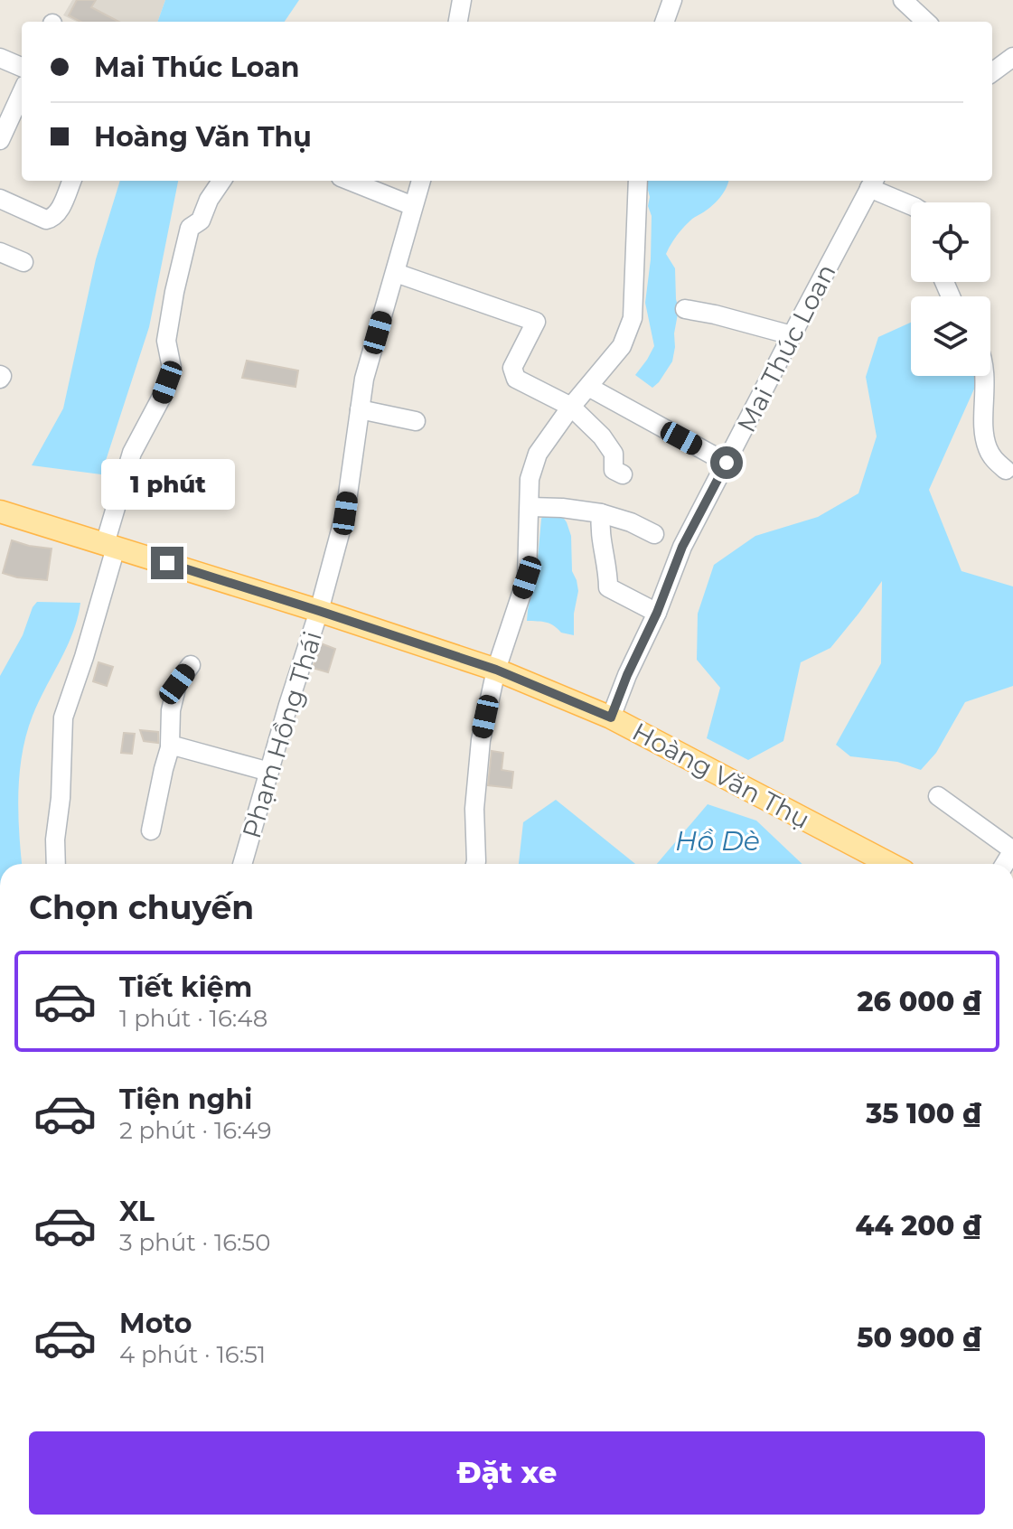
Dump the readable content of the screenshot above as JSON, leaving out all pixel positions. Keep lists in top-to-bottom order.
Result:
{
  "streets": {
    "main road": ["Hoàng Văn Thụ"],
    "street": ["Mai Thúc Loan", "Phạm Hồng Thái"]
  },
  "crossings": [
    ["Mai Thúc Loan", "Hoàng Văn Thụ"],
    ["Phạm Hồng Thái", "Hoàng Văn Thụ"]
  ],
  "water": ["Hồ Dè"],
  "page": {
    "banner": ["Mai Thúc Loan", "Hoàng Văn Thụ"],
    "bubble": "1 phút",
    "heading": "Chọn chuyến",
    "list": [
      {
        "name": "Tiết kiệm",
        "note": "1 phút · 16:48",
        "value": "26 000 ₫"
      },
      {
        "name": "Tiện nghi",
        "note": "2 phút · 16:49",
        "value": "35 100 ₫"
      },
      {
        "name": "XL",
        "note": "3 phút · 16:50",
        "value": "44 200 ₫"
      },
      {
        "name": "Moto",
        "note": "4 phút · 16:51",
        "value": "50 900 ₫"
      }
    ],
    "buttons": "Đặt xe"
  }
}
